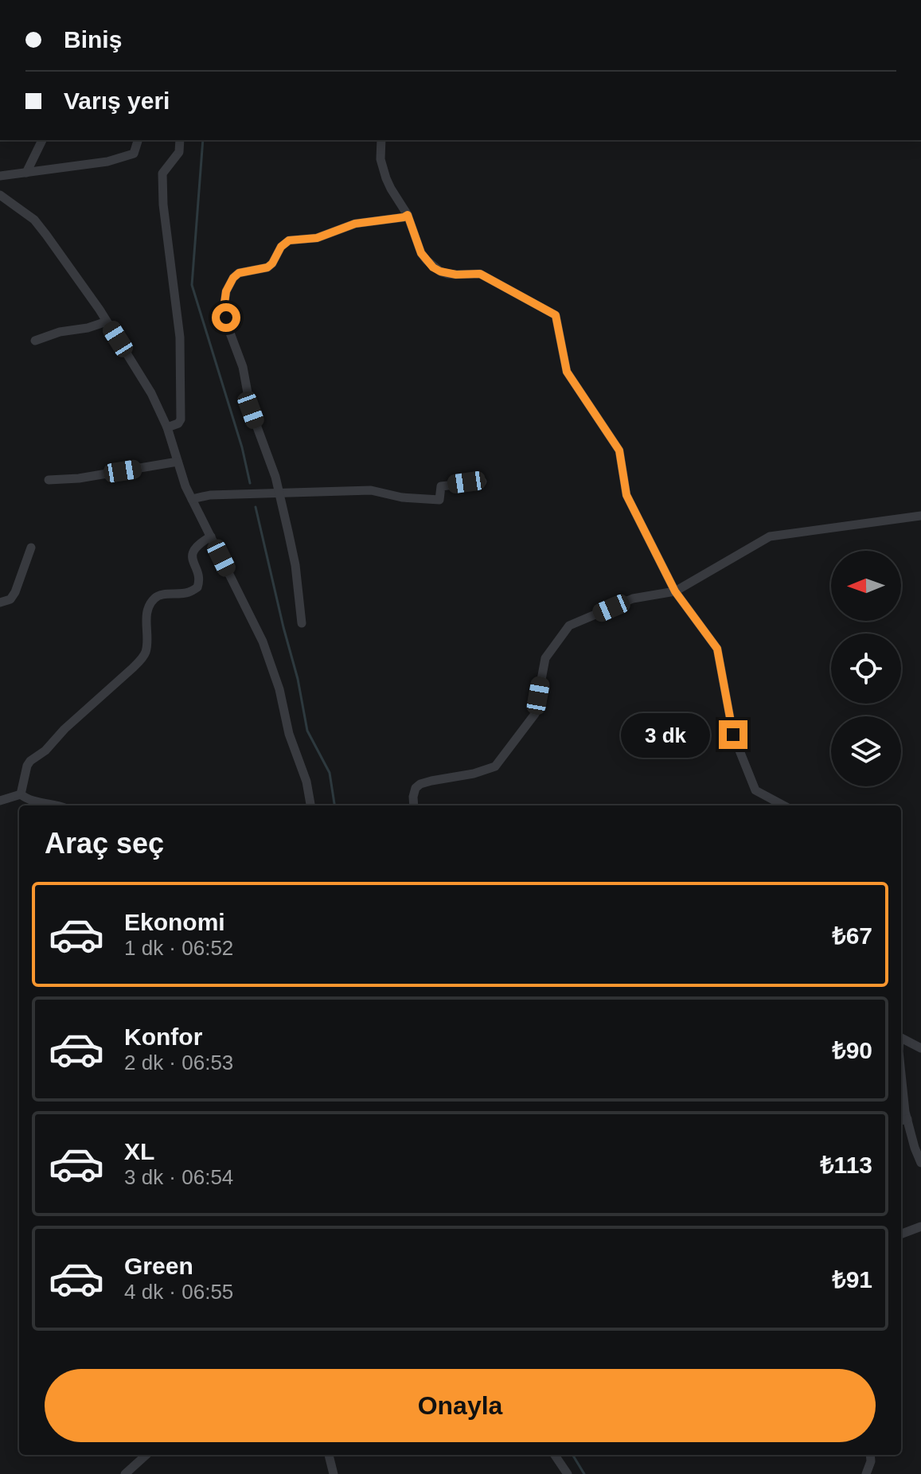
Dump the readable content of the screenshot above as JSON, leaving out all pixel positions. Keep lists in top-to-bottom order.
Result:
{
  "north": "left",
  "page": {
    "banner": ["Biniş", "Varış yeri"],
    "bubble": "3 dk",
    "heading": "Araç seç",
    "list": [
      {
        "name": "Ekonomi",
        "note": "1 dk · 06:52",
        "value": "₺67"
      },
      {
        "name": "Konfor",
        "note": "2 dk · 06:53",
        "value": "₺90"
      },
      {
        "name": "XL",
        "note": "3 dk · 06:54",
        "value": "₺113"
      },
      {
        "name": "Green",
        "note": "4 dk · 06:55",
        "value": "₺91"
      }
    ],
    "buttons": "Onayla"
  }
}
